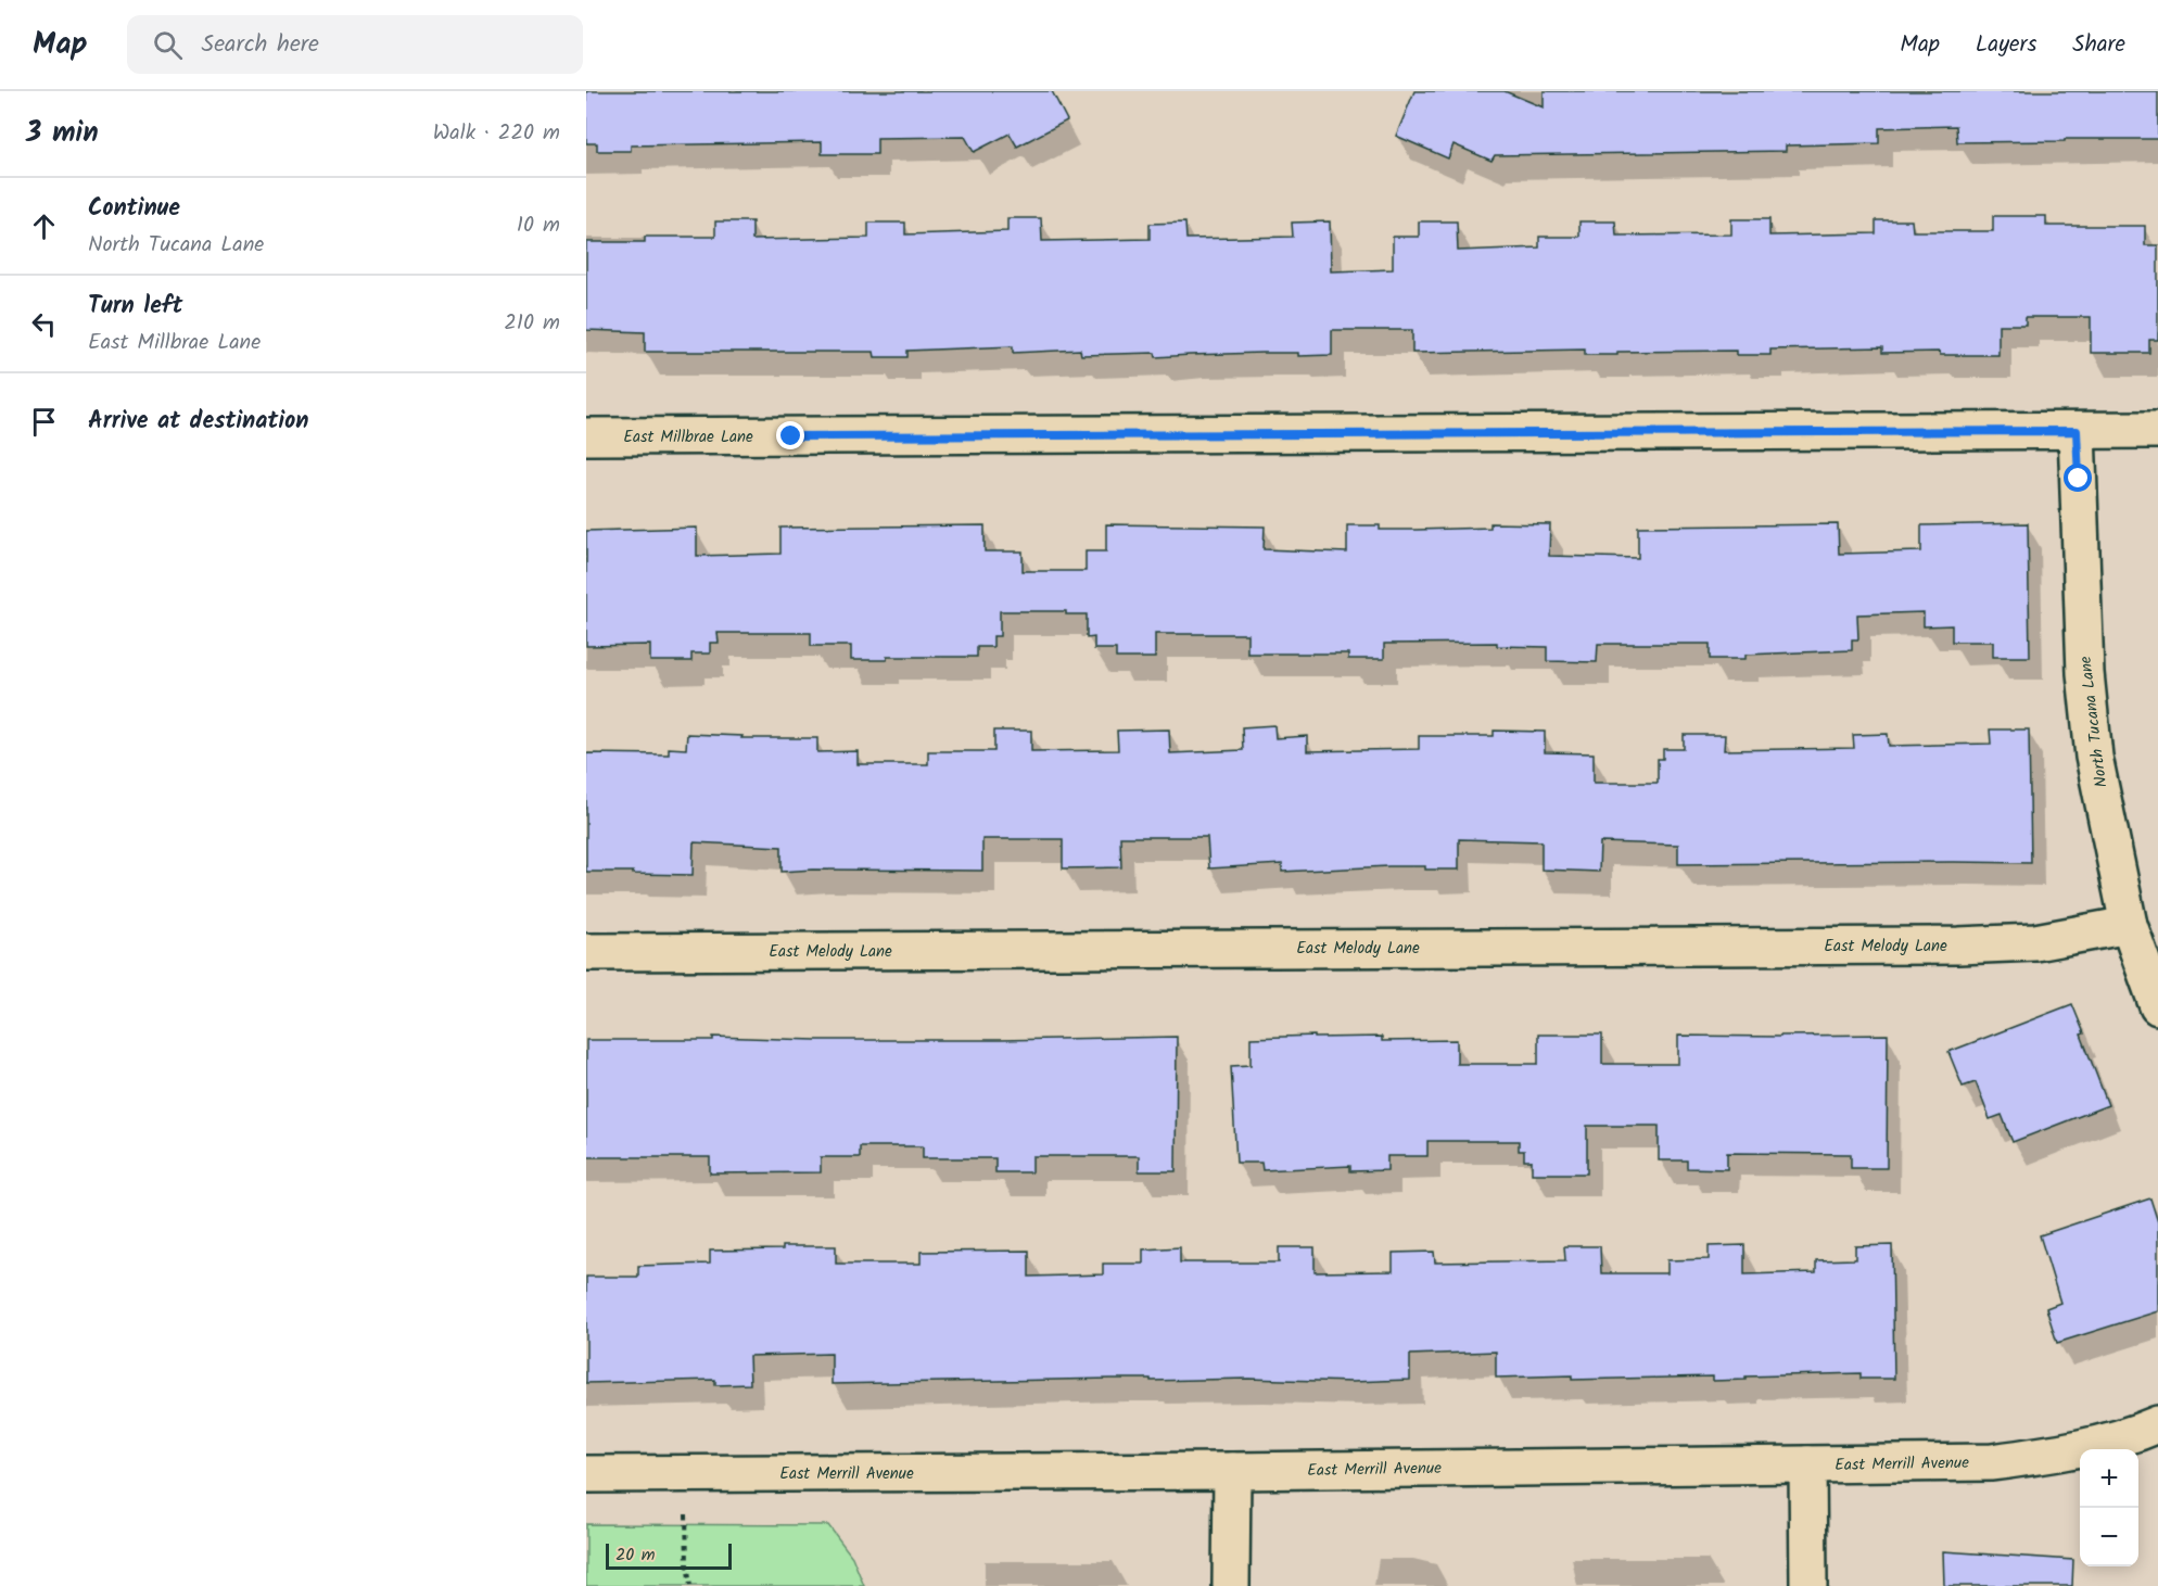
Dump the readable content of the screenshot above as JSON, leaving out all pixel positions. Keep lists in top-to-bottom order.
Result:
{
  "streets": {
    "street": [
      "East Millbrae Lane",
      "North Tucana Lane",
      "East Melody Lane",
      "East Merrill Avenue"
    ]
  },
  "crossings": [
    ["East Millbrae Lane", "North Tucana Lane"],
    ["North Tucana Lane", "East Melody Lane"]
  ],
  "scale_bar": "20 m",
  "page": {
    "header": "Map",
    "search": "Search here",
    "nav": ["Map", "Layers", "Share"],
    "heading": ["3 min", "Walk · 220 m"],
    "list": [
      ["Continue", "North Tucana Lane", "10 m"],
      ["Turn left", "East Millbrae Lane", "210 m"],
      "Arrive at destination"
    ],
    "map_buttons": ["+", "−"],
    "scale": "20 m"
  }
}
